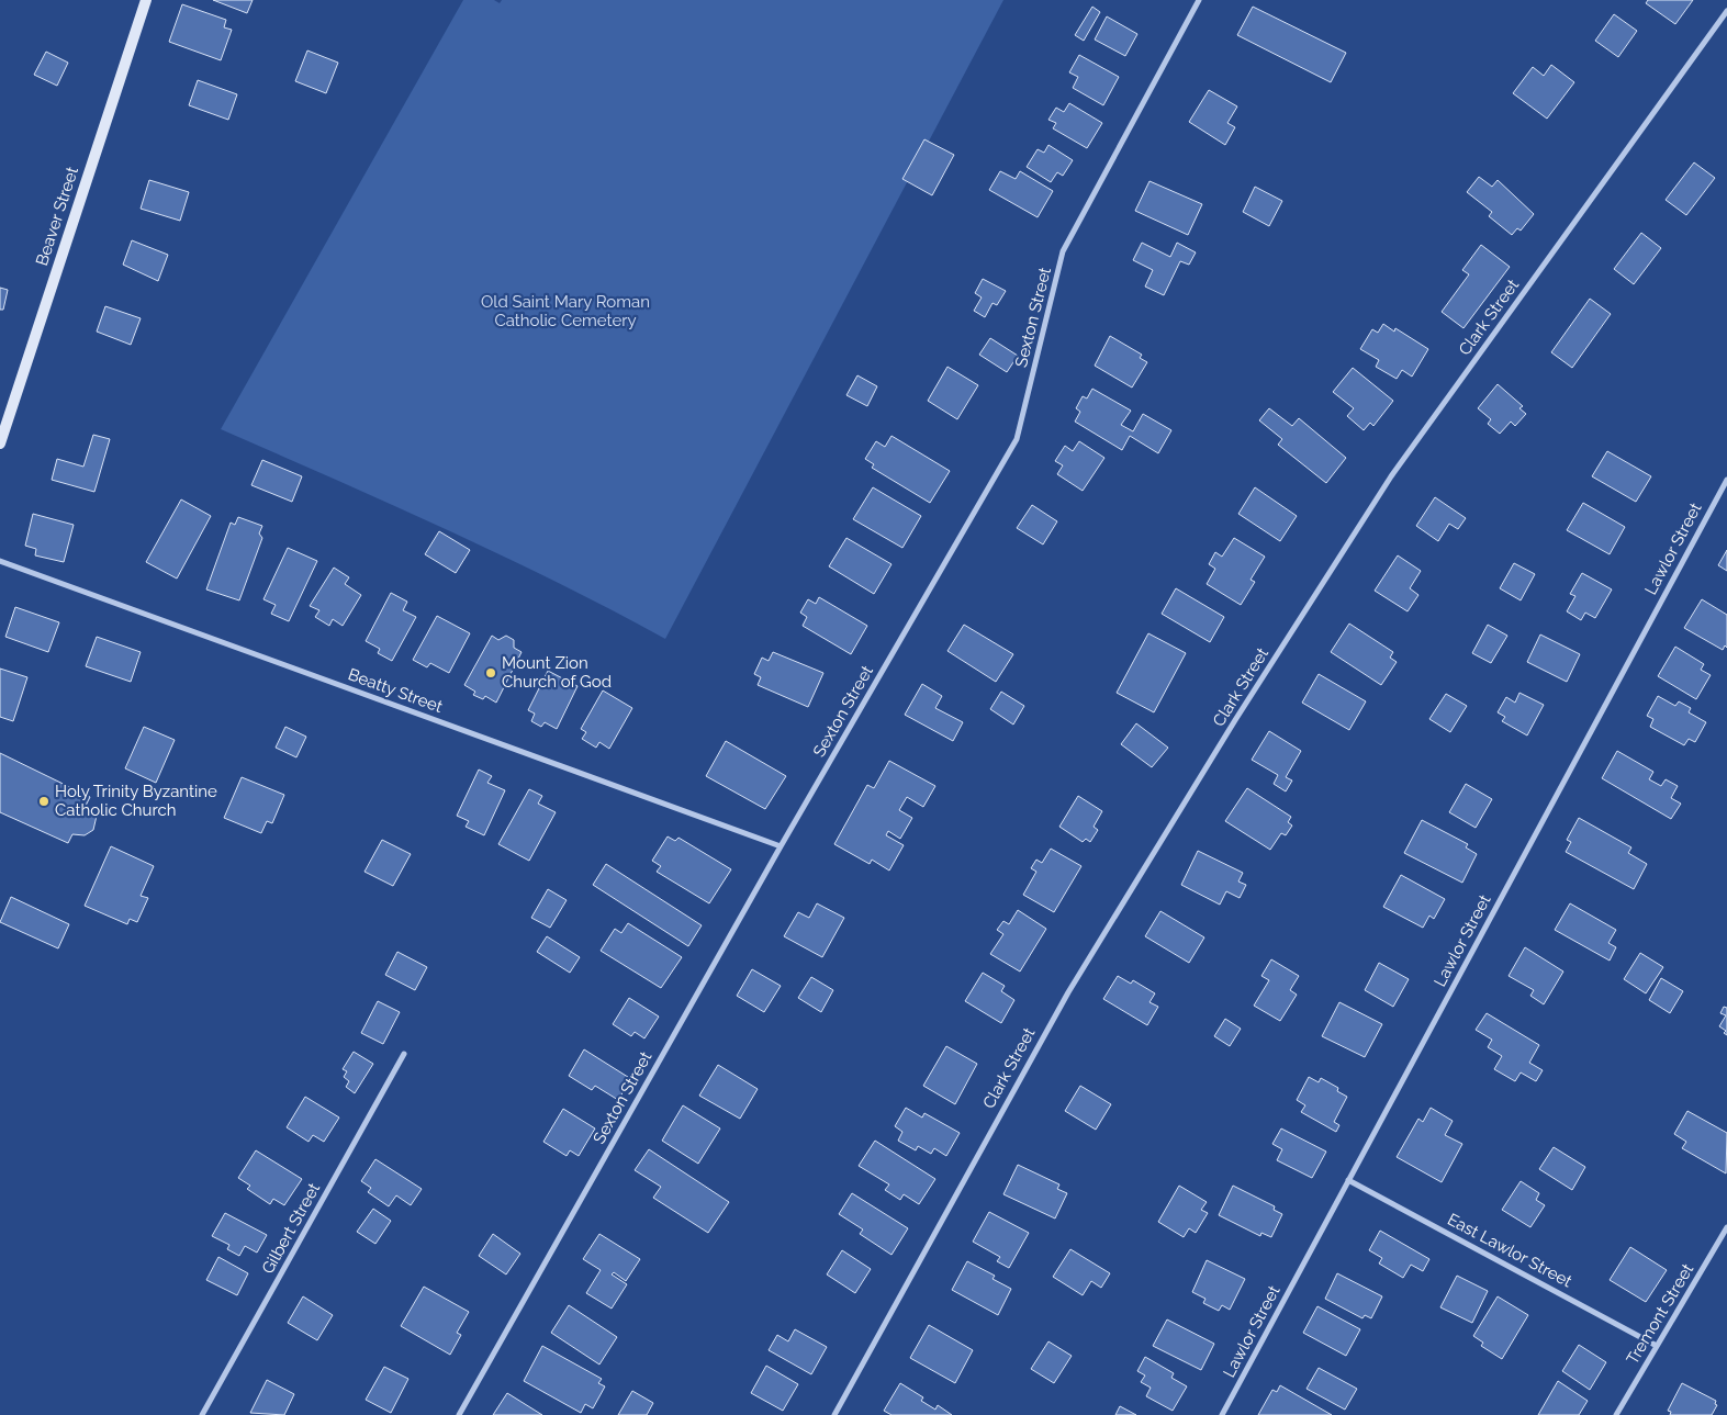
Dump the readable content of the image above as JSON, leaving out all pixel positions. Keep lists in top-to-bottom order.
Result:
{
  "streets": {
    "main road": ["Beaver Street"],
    "street": [
      "Sexton Street",
      "Clark Street",
      "Lawlor Street",
      "Beatty Street",
      "Gilbert Street",
      "East Lawlor Street",
      "Tremont Street"
    ]
  },
  "crossings": [
    ["Sexton Street", "Beatty Street"],
    ["Lawlor Street", "East Lawlor Street"],
    ["East Lawlor Street", "Tremont Street"]
  ],
  "parks": ["Old Saint Mary Roman Catholic Cemetery"],
  "places": ["Mount Zion Church of God", "Holy Trinity Byzantine Catholic Church"]
}
